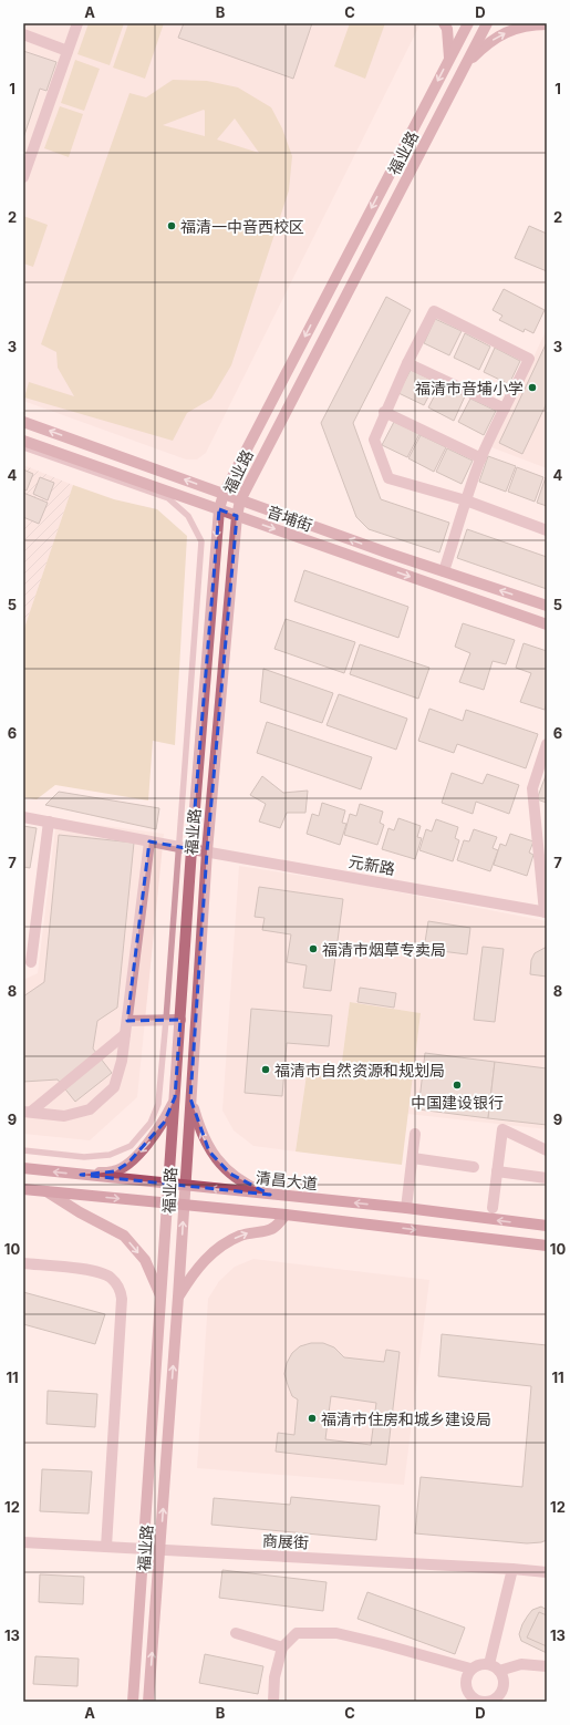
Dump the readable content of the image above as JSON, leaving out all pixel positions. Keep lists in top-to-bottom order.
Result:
{
  "streets": {
    "main road": ["清昌大道"],
    "street": [
      "福业路",
      "音埔街",
      "元新路",
      "商展街"
    ]
  },
  "crossings": [
    ["福业路", "音埔街"],
    ["福业路", "元新路"],
    ["福业路", "清昌大道"],
    ["福业路", "商展街"]
  ],
  "places": [
    "福清一中音西校区",
    "福清市音埔小学",
    "福清市烟草专卖局",
    "福清市自然资源和规划局",
    "中国建设银行",
    "福清市住房和城乡建设局"
  ],
  "grid": {
    "columns": [
      "A",
      "B",
      "C",
      "D"
    ],
    "rows": [
      "1",
      "2",
      "3",
      "4",
      "5",
      "6",
      "7",
      "8",
      "9",
      "10",
      "11",
      "12",
      "13"
    ]
  }
}
